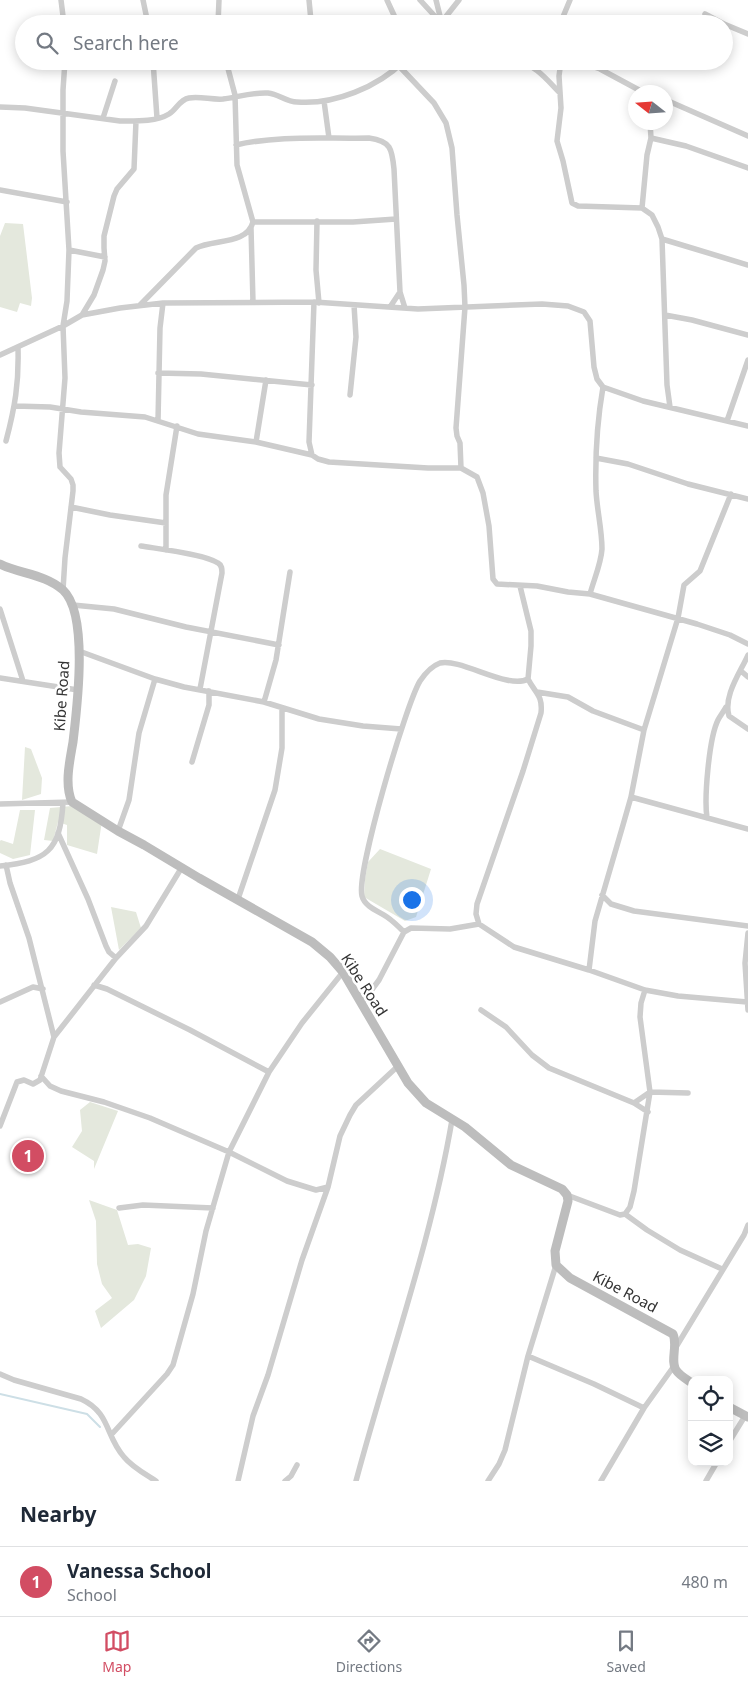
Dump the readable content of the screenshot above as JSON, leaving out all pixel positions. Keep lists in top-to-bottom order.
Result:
{
  "streets": {
    "street": ["Kibe Road"]
  },
  "north": "left",
  "page": {
    "search": "Search here",
    "pins": "1",
    "heading": "Nearby",
    "list": [
      {
        "mark": "1",
        "name": "Vanessa School",
        "note": "School",
        "value": "480 m"
      }
    ],
    "nav": ["Map", "Directions", "Saved"]
  }
}
